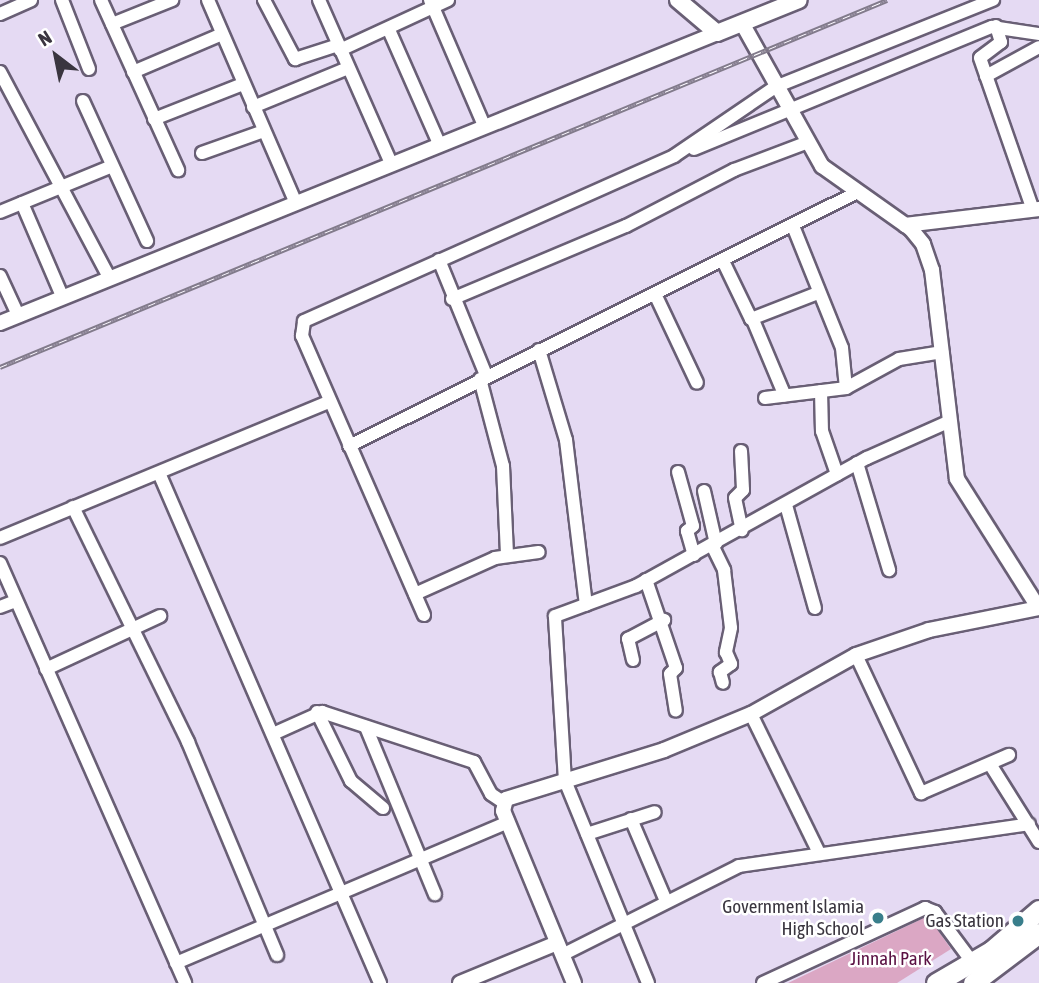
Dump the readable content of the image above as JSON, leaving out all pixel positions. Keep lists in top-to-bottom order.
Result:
{
  "parks": ["Jinnah Park"],
  "places": ["Government Islamia High School", "Gas Station"],
  "north": "top left"
}
